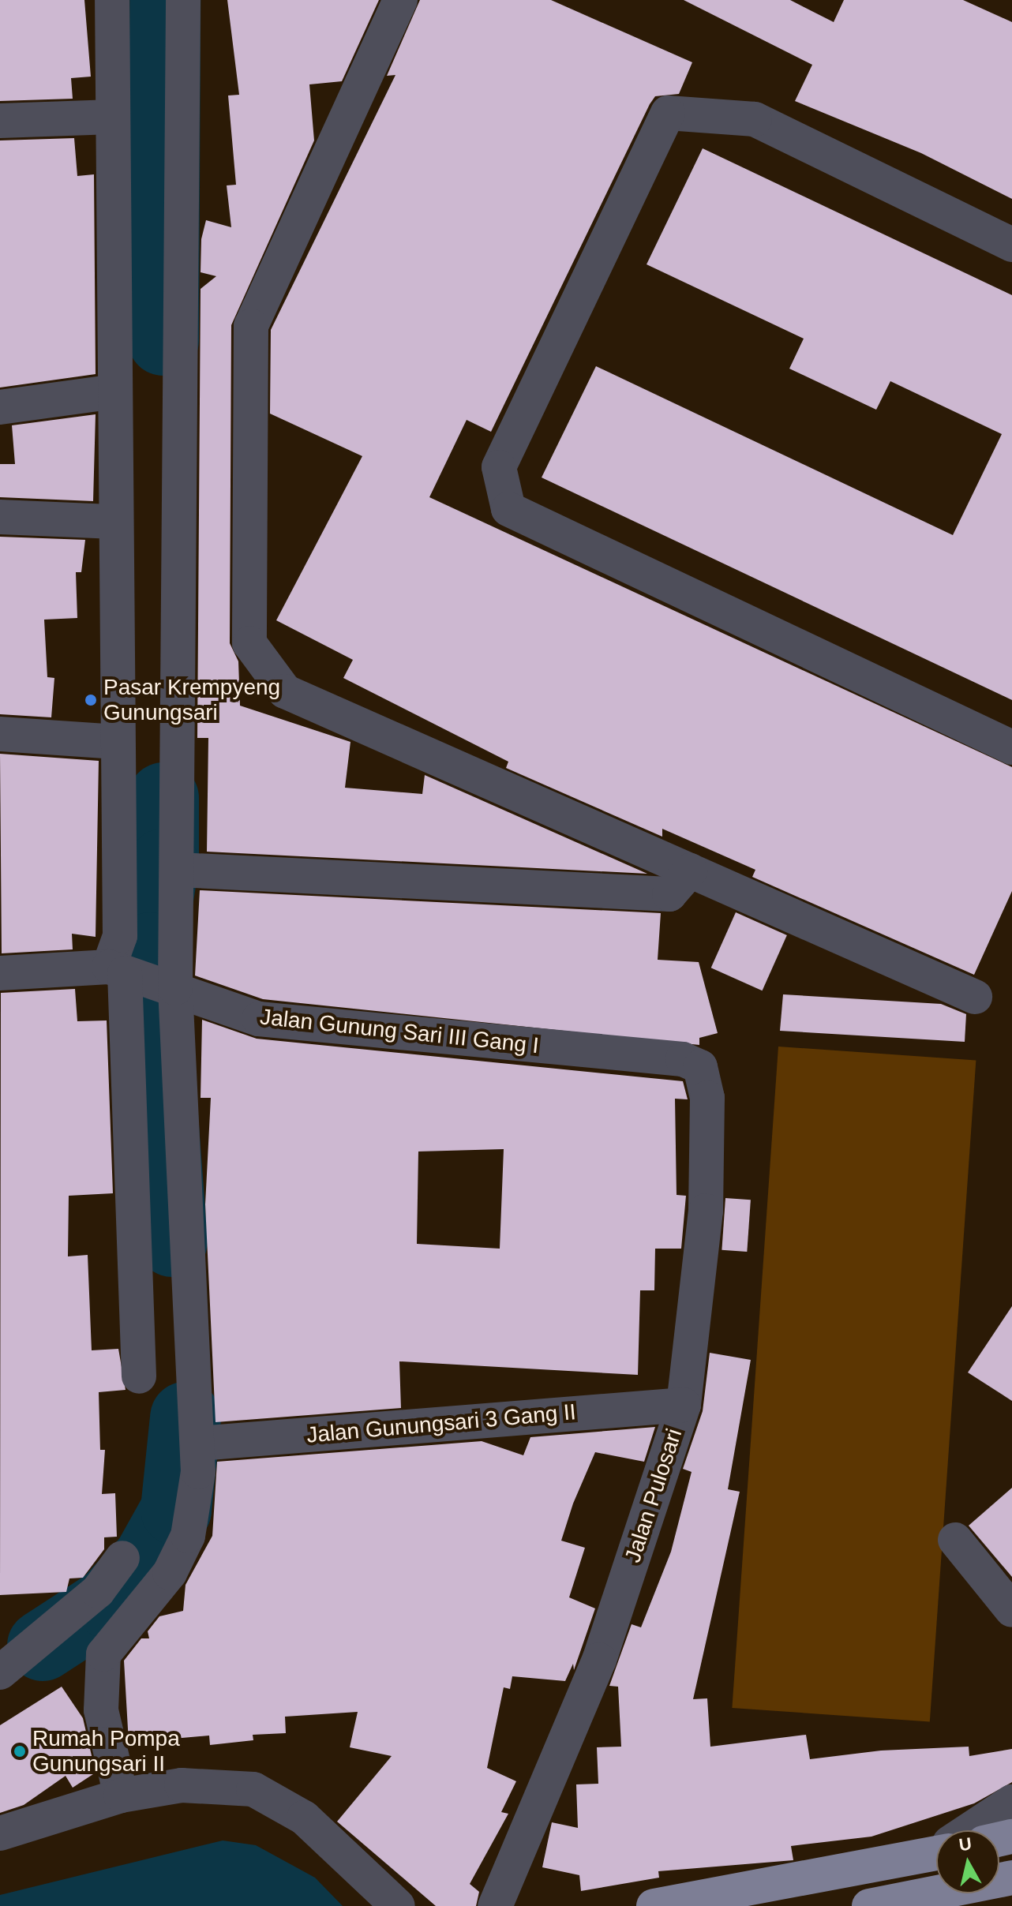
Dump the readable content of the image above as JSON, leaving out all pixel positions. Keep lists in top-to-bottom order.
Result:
{
  "streets": {
    "street": ["Jalan Gunung Sari III Gang I", "Jalan Gunungsari 3 Gang II", "Jalan Pulosari"]
  },
  "crossings": [
    ["Jalan Gunung Sari III Gang I", "Jalan Pulosari"],
    ["Jalan Gunungsari 3 Gang II", "Jalan Pulosari"]
  ],
  "places": ["Pasar Krempyeng Gunungsari", "Rumah Pompa Gunungsari II"],
  "north": "top"
}
